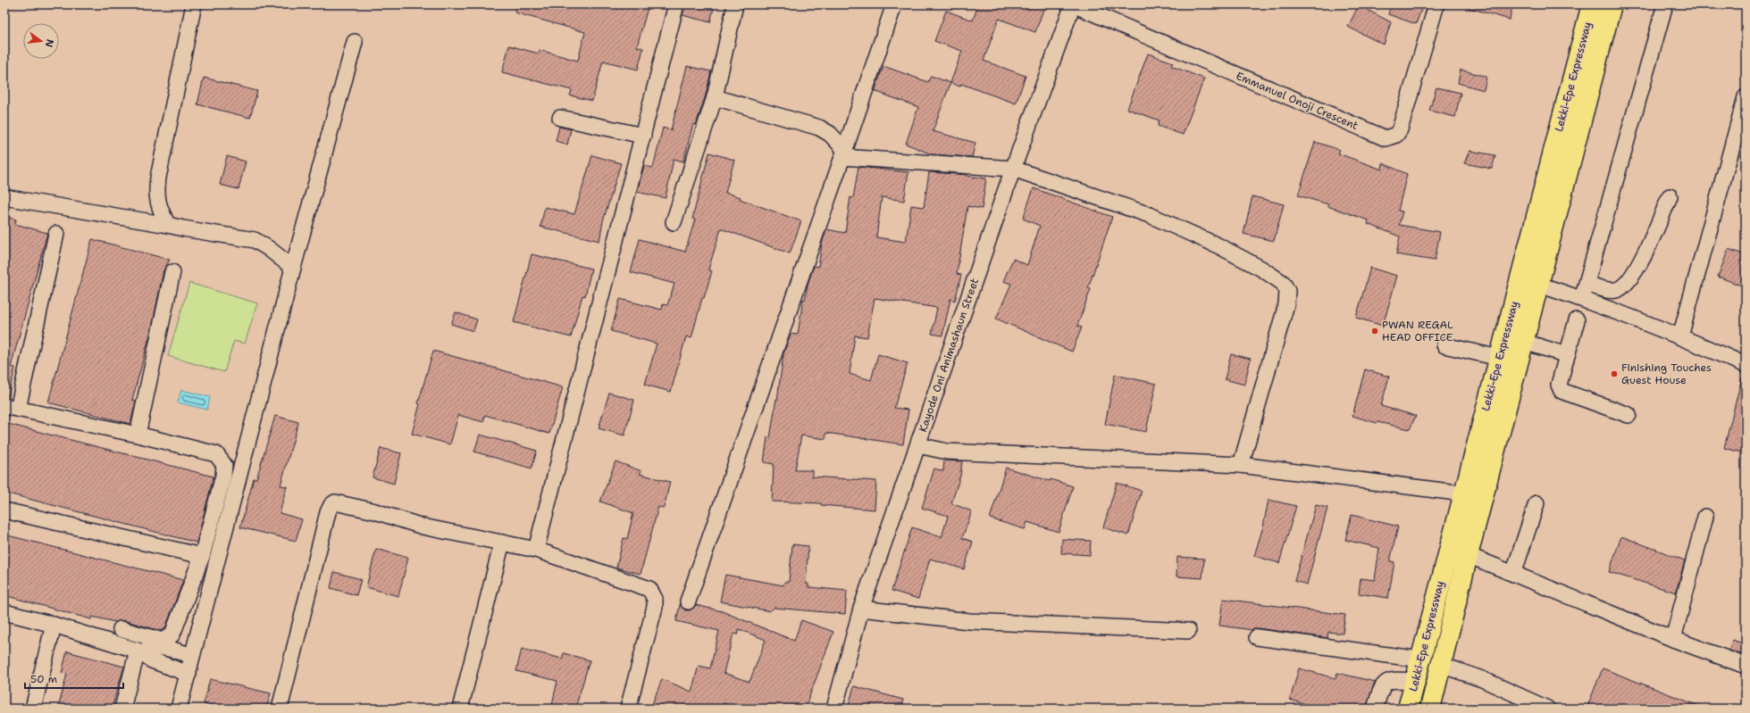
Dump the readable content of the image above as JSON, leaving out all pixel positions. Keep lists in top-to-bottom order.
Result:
{
  "streets": {
    "highway": ["Lekki-Epe Expressway"],
    "street": ["Emmanuel Onoji Crescent", "Kayode Oni Animashaun Street"]
  },
  "crossings": [
    ["Emmanuel Onoji Crescent", "Kayode Oni Animashaun Street"]
  ],
  "places": ["PWAN REGAL HEAD OFFICE", "Finishing Touches Guest House"],
  "scale_bar": "50 m",
  "north": "right"
}
